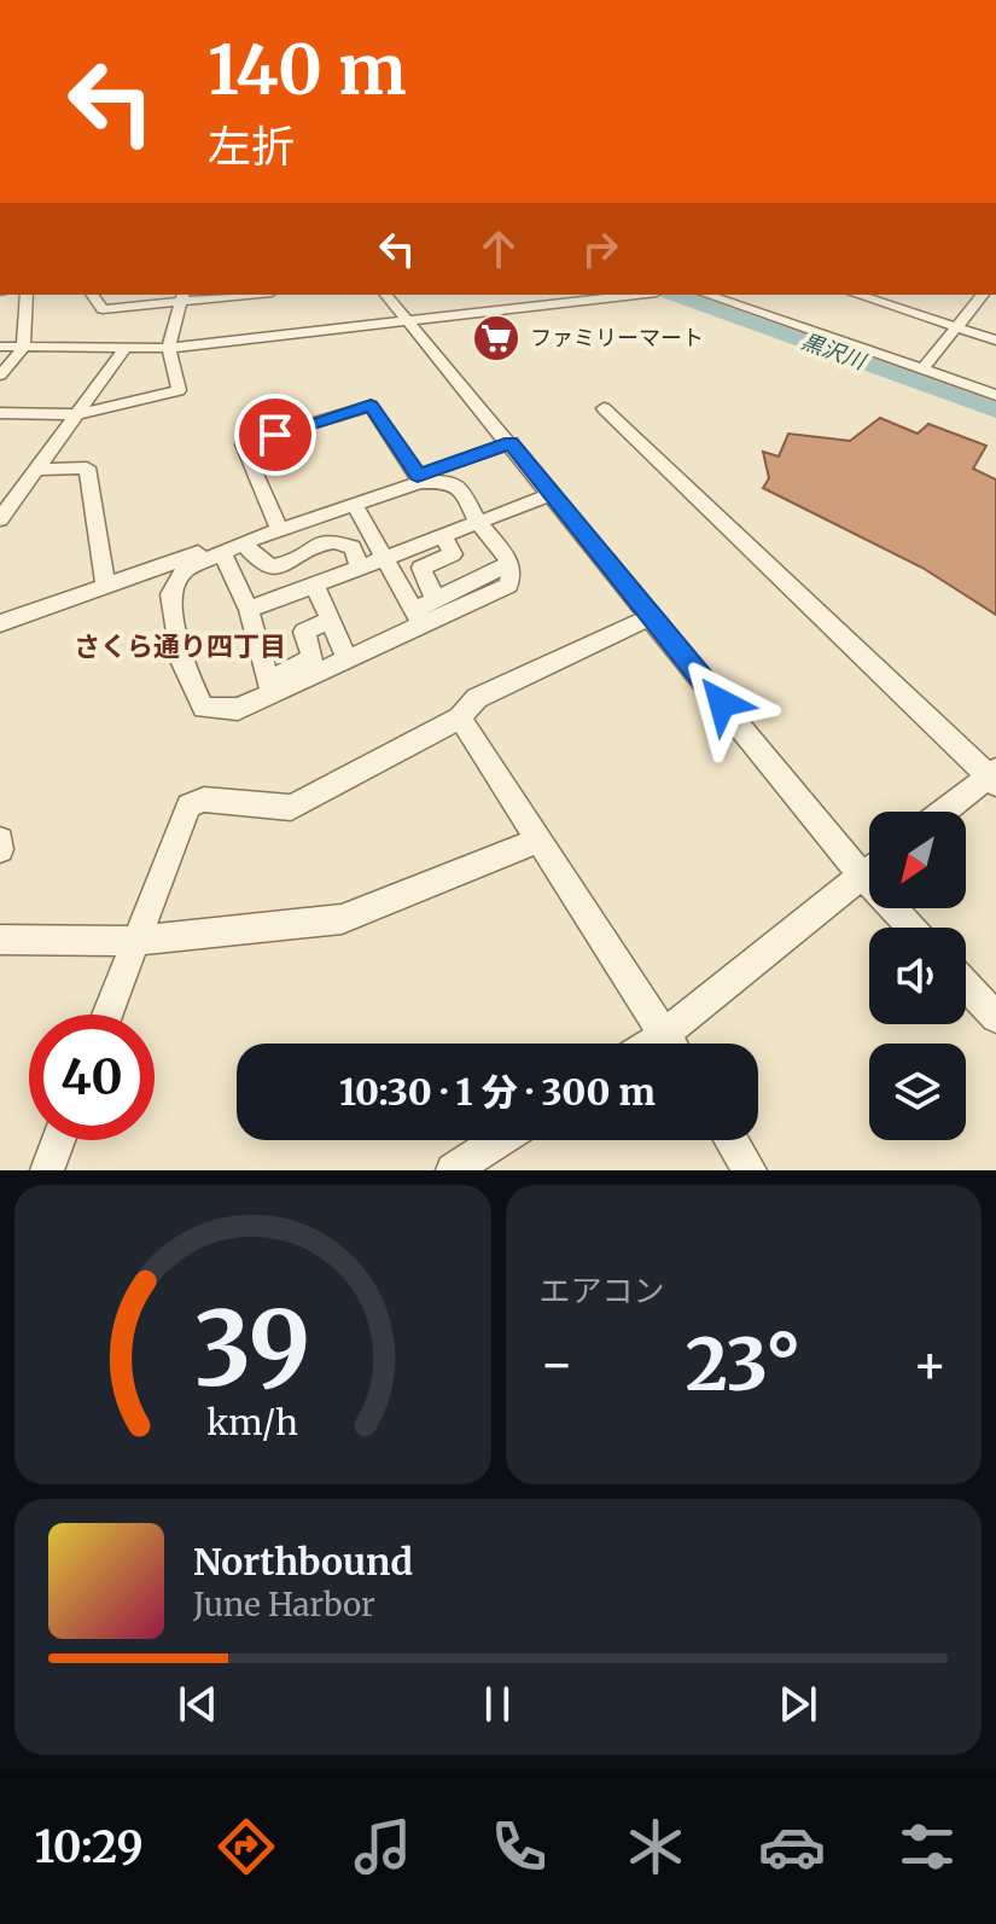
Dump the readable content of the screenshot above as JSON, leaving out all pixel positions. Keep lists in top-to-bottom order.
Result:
{
  "districts": ["さくら通り四丁目"],
  "water": ["黒沢川"],
  "places": {
    "supermarket": ["ファミリーマート"]
  },
  "north": "bottom left",
  "page": {
    "turn": ["140 m", "左折"],
    "limit": "40",
    "trip": "10:30 · 1 分 · 300 m",
    "tile": "エアコン",
    "heat": ["−", "23°", "+"],
    "song": ["Northbound", "June Harbor"],
    "tabs": "10:29",
    "gauge": ["39", "km/h"]
  }
}
